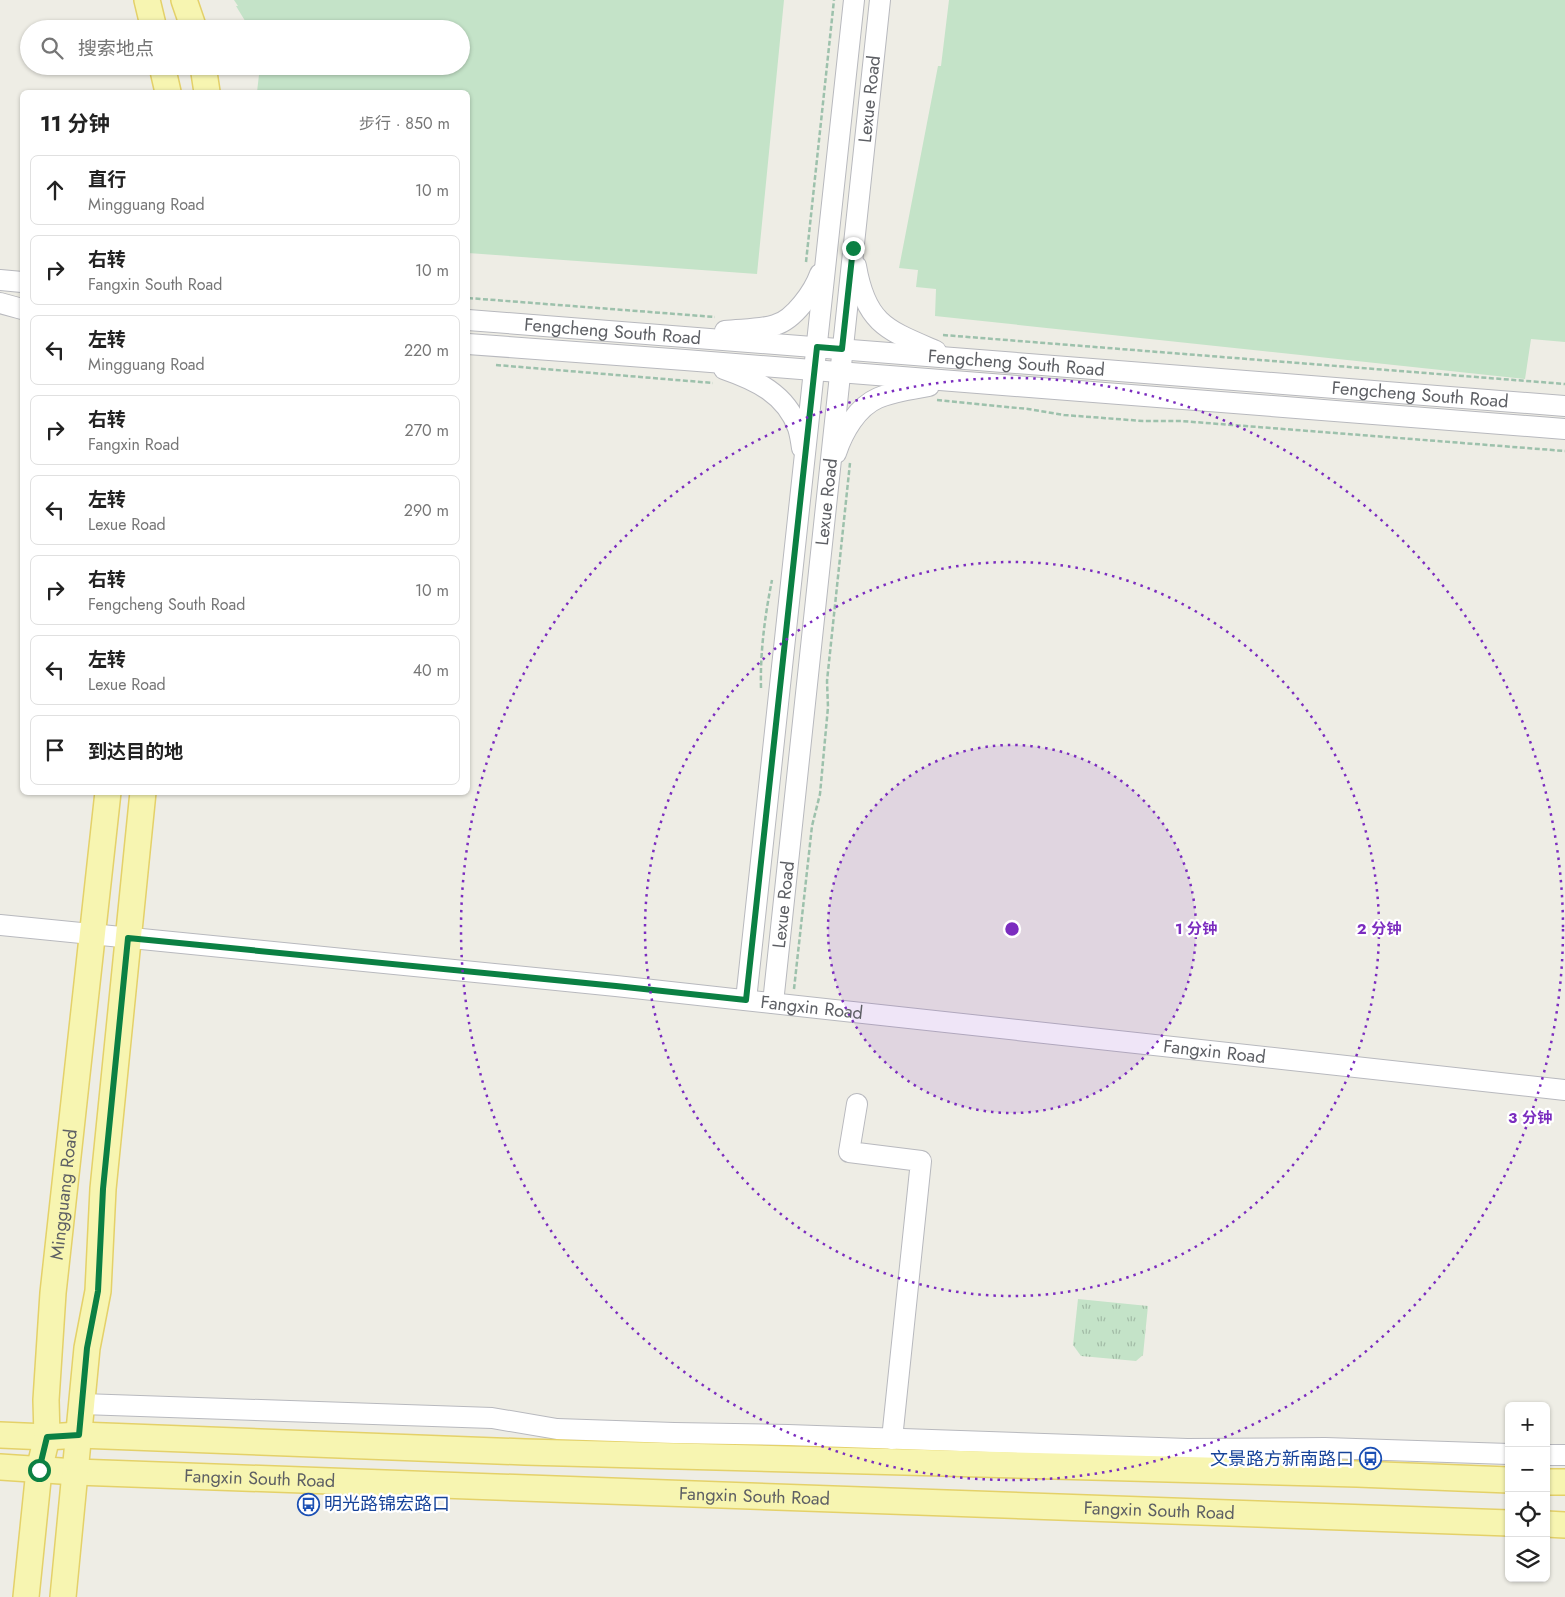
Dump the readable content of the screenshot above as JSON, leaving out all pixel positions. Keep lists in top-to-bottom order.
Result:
{
  "streets": {
    "main road": ["Mingguang Road", "Fangxin South Road"],
    "street": ["Lexue Road", "Fengcheng South Road", "Fangxin Road"]
  },
  "crossings": [
    ["Lexue Road", "Fengcheng South Road"],
    ["Lexue Road", "Fangxin Road"],
    ["Fangxin Road", "Mingguang Road"],
    ["Mingguang Road", "Fangxin South Road"]
  ],
  "places": {
    "bus stop": ["文景路方新南路口", "明光路锦宏路口"]
  },
  "page": {
    "search": "搜索地点",
    "heading": ["11 分钟", "步行 · 850 m"],
    "list": [
      ["直行", "Mingguang Road", "10 m"],
      ["右转", "Fangxin South Road", "10 m"],
      ["左转", "Mingguang Road", "220 m"],
      ["右转", "Fangxin Road", "270 m"],
      ["左转", "Lexue Road", "290 m"],
      ["右转", "Fengcheng South Road", "10 m"],
      ["左转", "Lexue Road", "40 m"],
      "到达目的地"
    ],
    "map_buttons": ["+", "−"]
  },
  "rings": ["1 分钟", "2 分钟", "3 分钟"]
}
